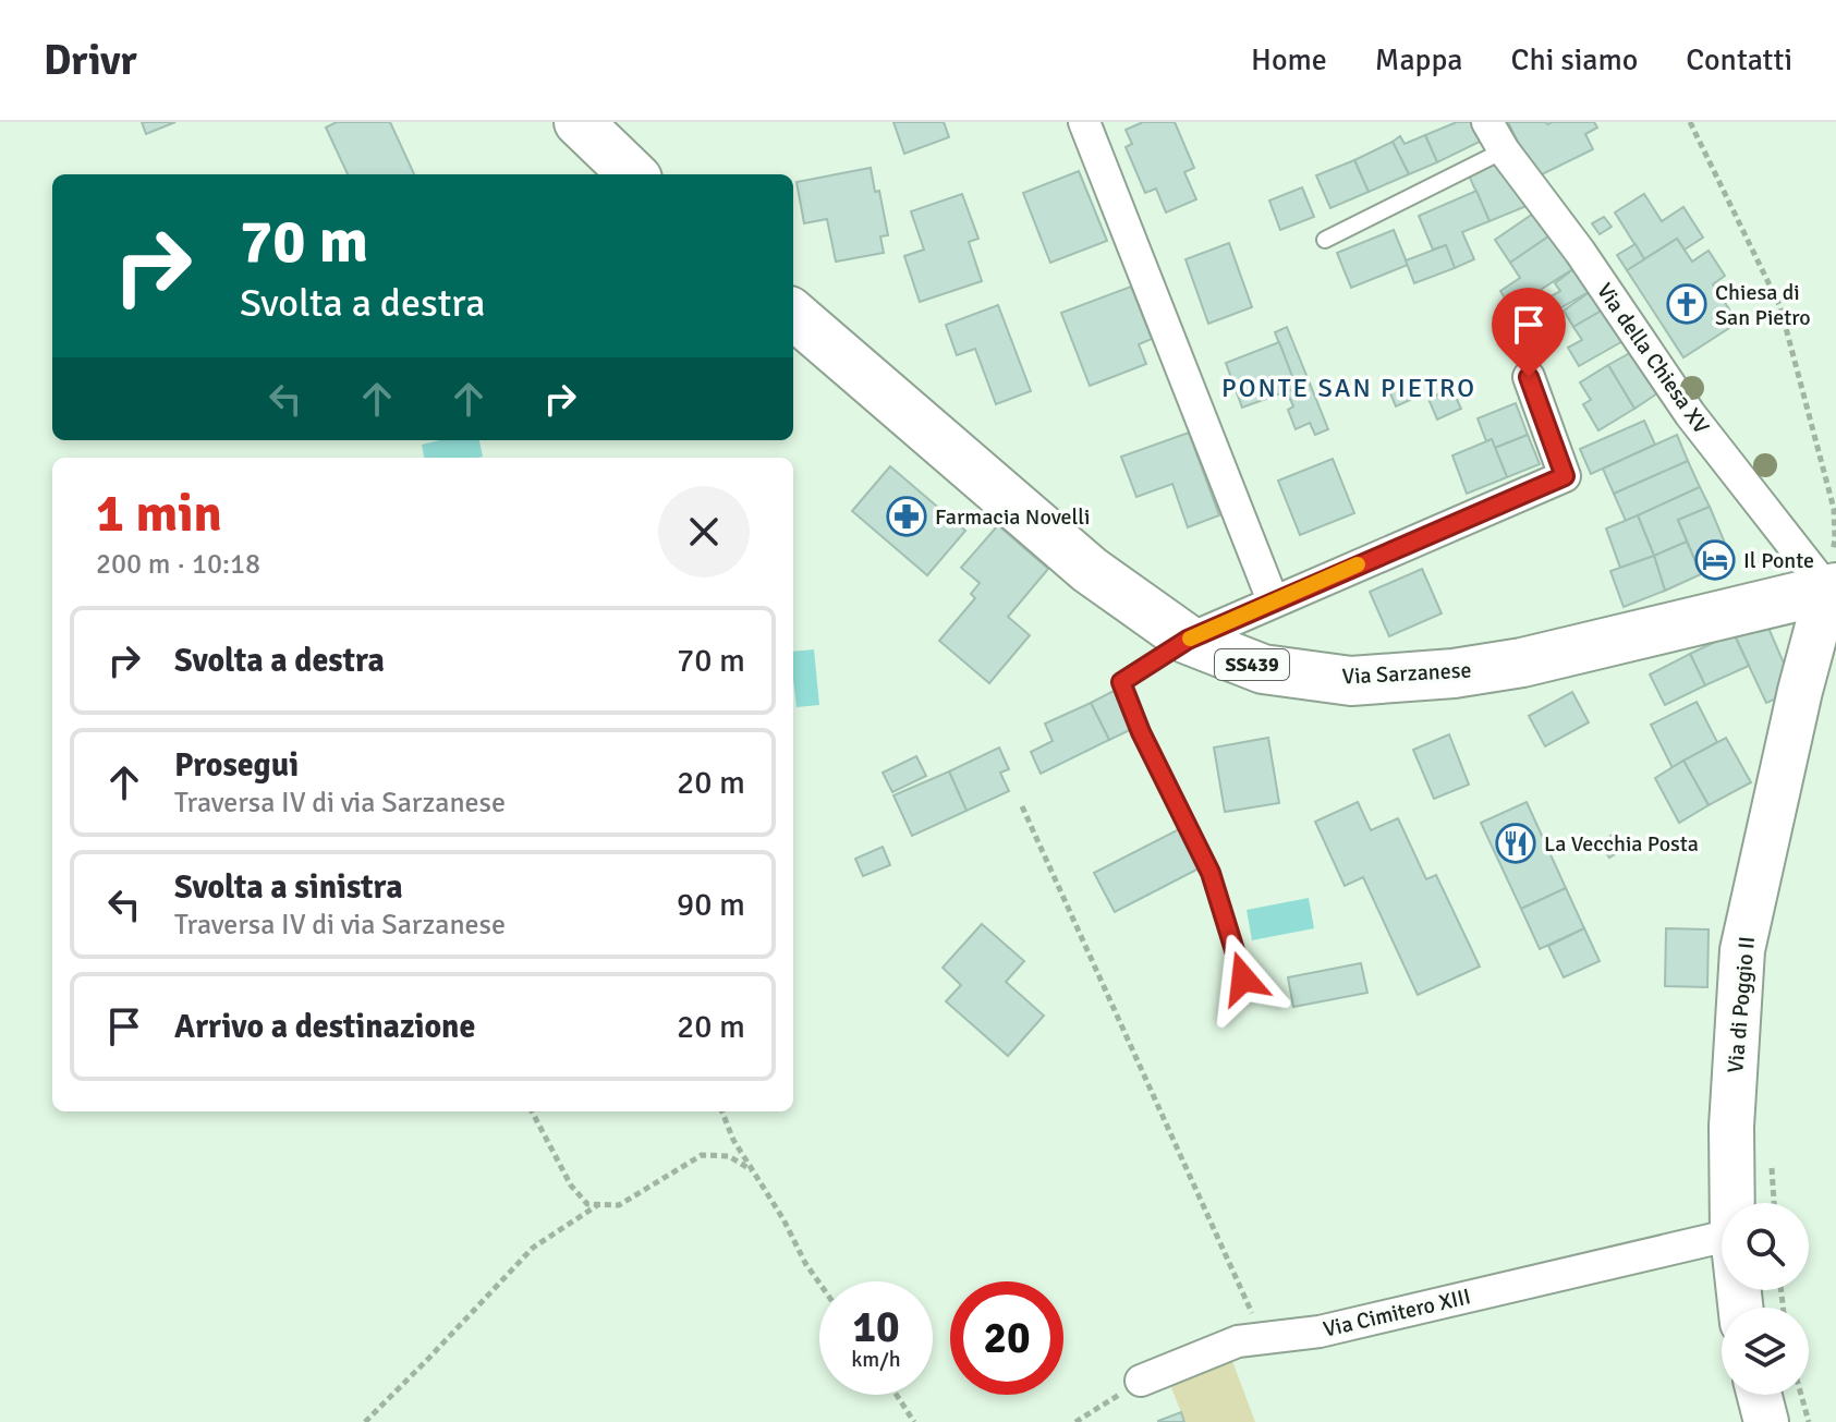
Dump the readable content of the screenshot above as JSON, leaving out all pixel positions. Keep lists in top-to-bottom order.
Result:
{
  "streets": {
    "main road": ["SS439", "Via Sarzanese", "Via di Poggio II"],
    "street": ["Via della Chiesa XV", "Via Cimitero XIII"]
  },
  "crossings": [
    ["Via della Chiesa XV", "Via Sarzanese"],
    ["Via della Chiesa XV", "Via di Poggio II"],
    ["Via Sarzanese", "Via di Poggio II"]
  ],
  "districts": ["PONTE SAN PIETRO"],
  "places": {
    "church": ["Chiesa di San Pietro"],
    "pharmacy": ["Farmacia Novelli"],
    "hotel": ["Il Ponte"],
    "restaurant": ["La Vecchia Posta"]
  },
  "page": {
    "header": "Drivr",
    "nav": [
      "Home",
      "Mappa",
      "Chi siamo",
      "Contatti"
    ],
    "turn": ["70 m", "Svolta a destra"],
    "heading": ["1 min", "200 m · 10:18"],
    "list": [
      {
        "name": "Svolta a destra",
        "value": "70 m"
      },
      {
        "name": "Prosegui",
        "note": "Traversa IV di via Sarzanese",
        "value": "20 m"
      },
      {
        "name": "Svolta a sinistra",
        "note": "Traversa IV di via Sarzanese",
        "value": "90 m"
      },
      {
        "name": "Arrivo a destinazione",
        "value": "20 m"
      }
    ],
    "speed": "10 km/h",
    "limit": "20"
  }
}
